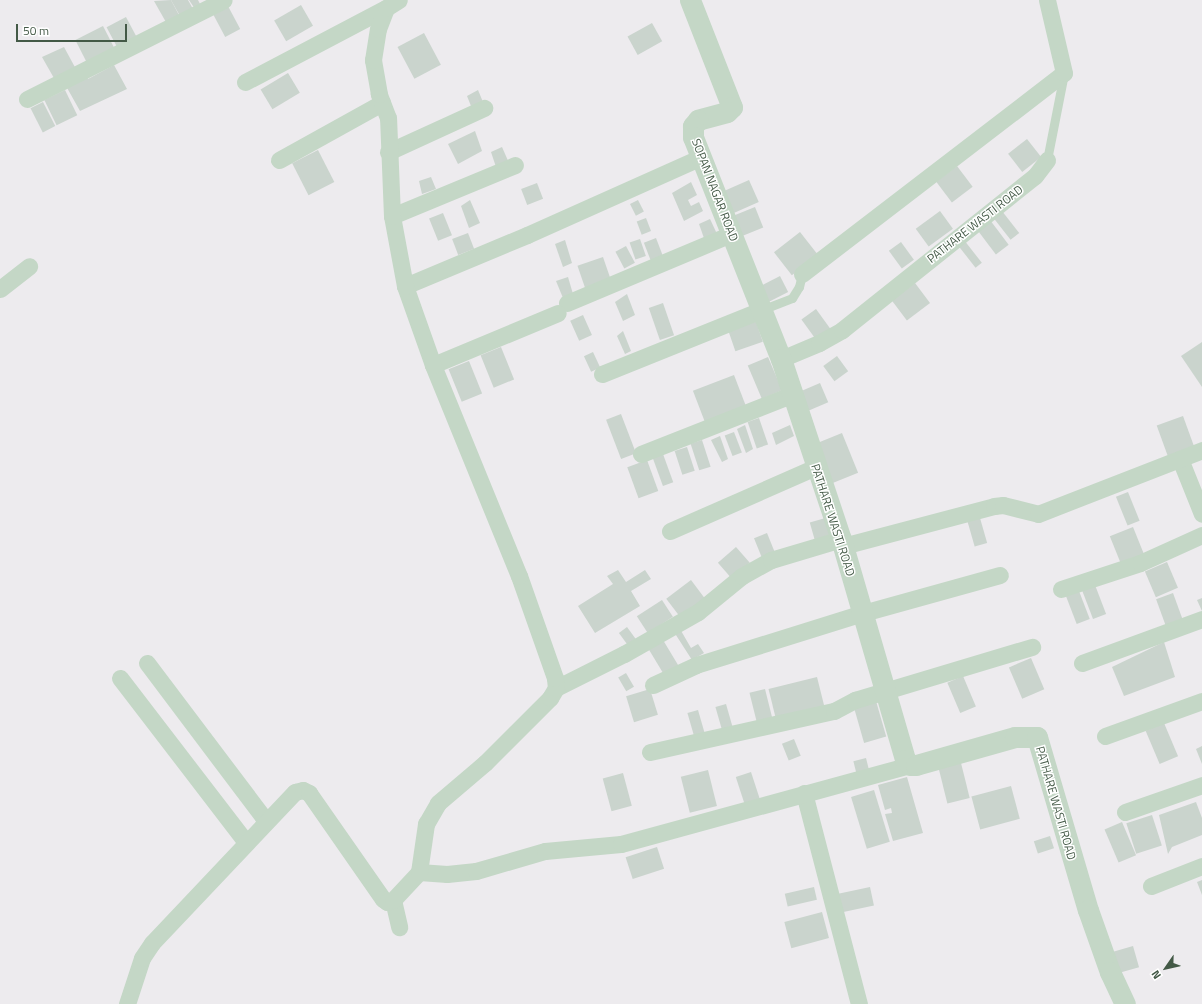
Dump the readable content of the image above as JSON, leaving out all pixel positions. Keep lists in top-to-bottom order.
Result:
{
  "streets": {
    "street": ["SOPAN NAGAR ROAD", "PATHARE WASTI ROAD"]
  },
  "crossings": [
    ["SOPAN NAGAR ROAD", "PATHARE WASTI ROAD"]
  ],
  "scale_bar": "50 m",
  "north": "bottom left"
}
